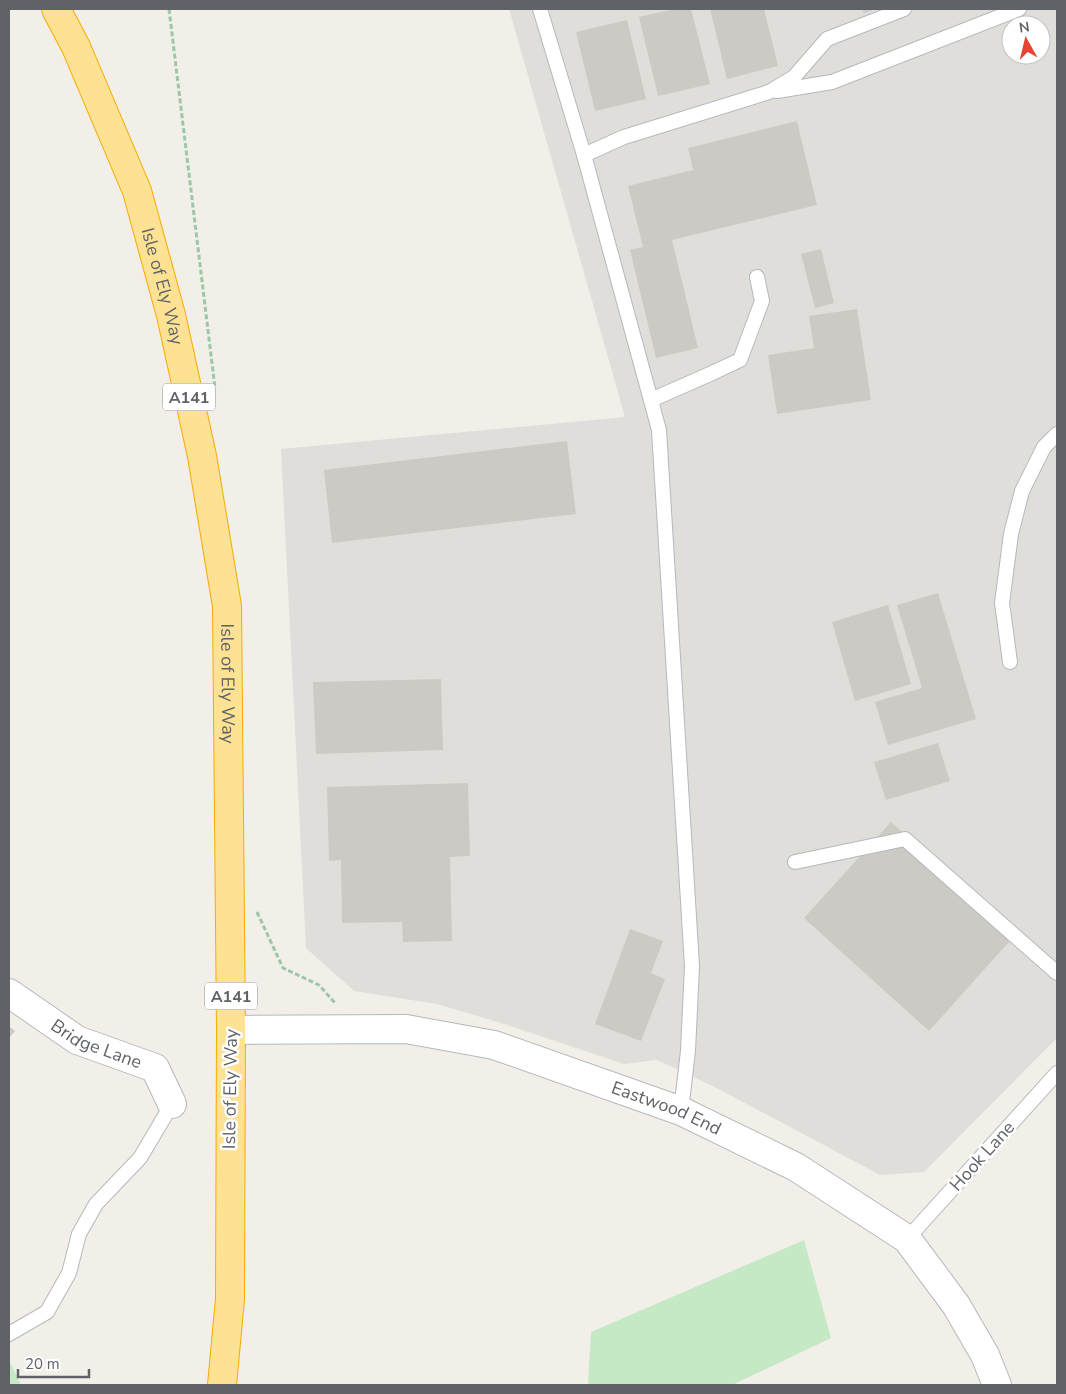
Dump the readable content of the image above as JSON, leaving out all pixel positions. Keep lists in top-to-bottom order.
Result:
{
  "streets": {
    "highway": ["Isle of Ely Way", "A141"],
    "street": ["Bridge Lane", "Eastwood End"],
    "lane": ["Hook Lane"]
  },
  "crossings": [
    ["Isle of Ely Way", "Eastwood End"],
    ["Eastwood End", "Hook Lane"]
  ],
  "scale_bar": "20 m",
  "north": "top"
}
